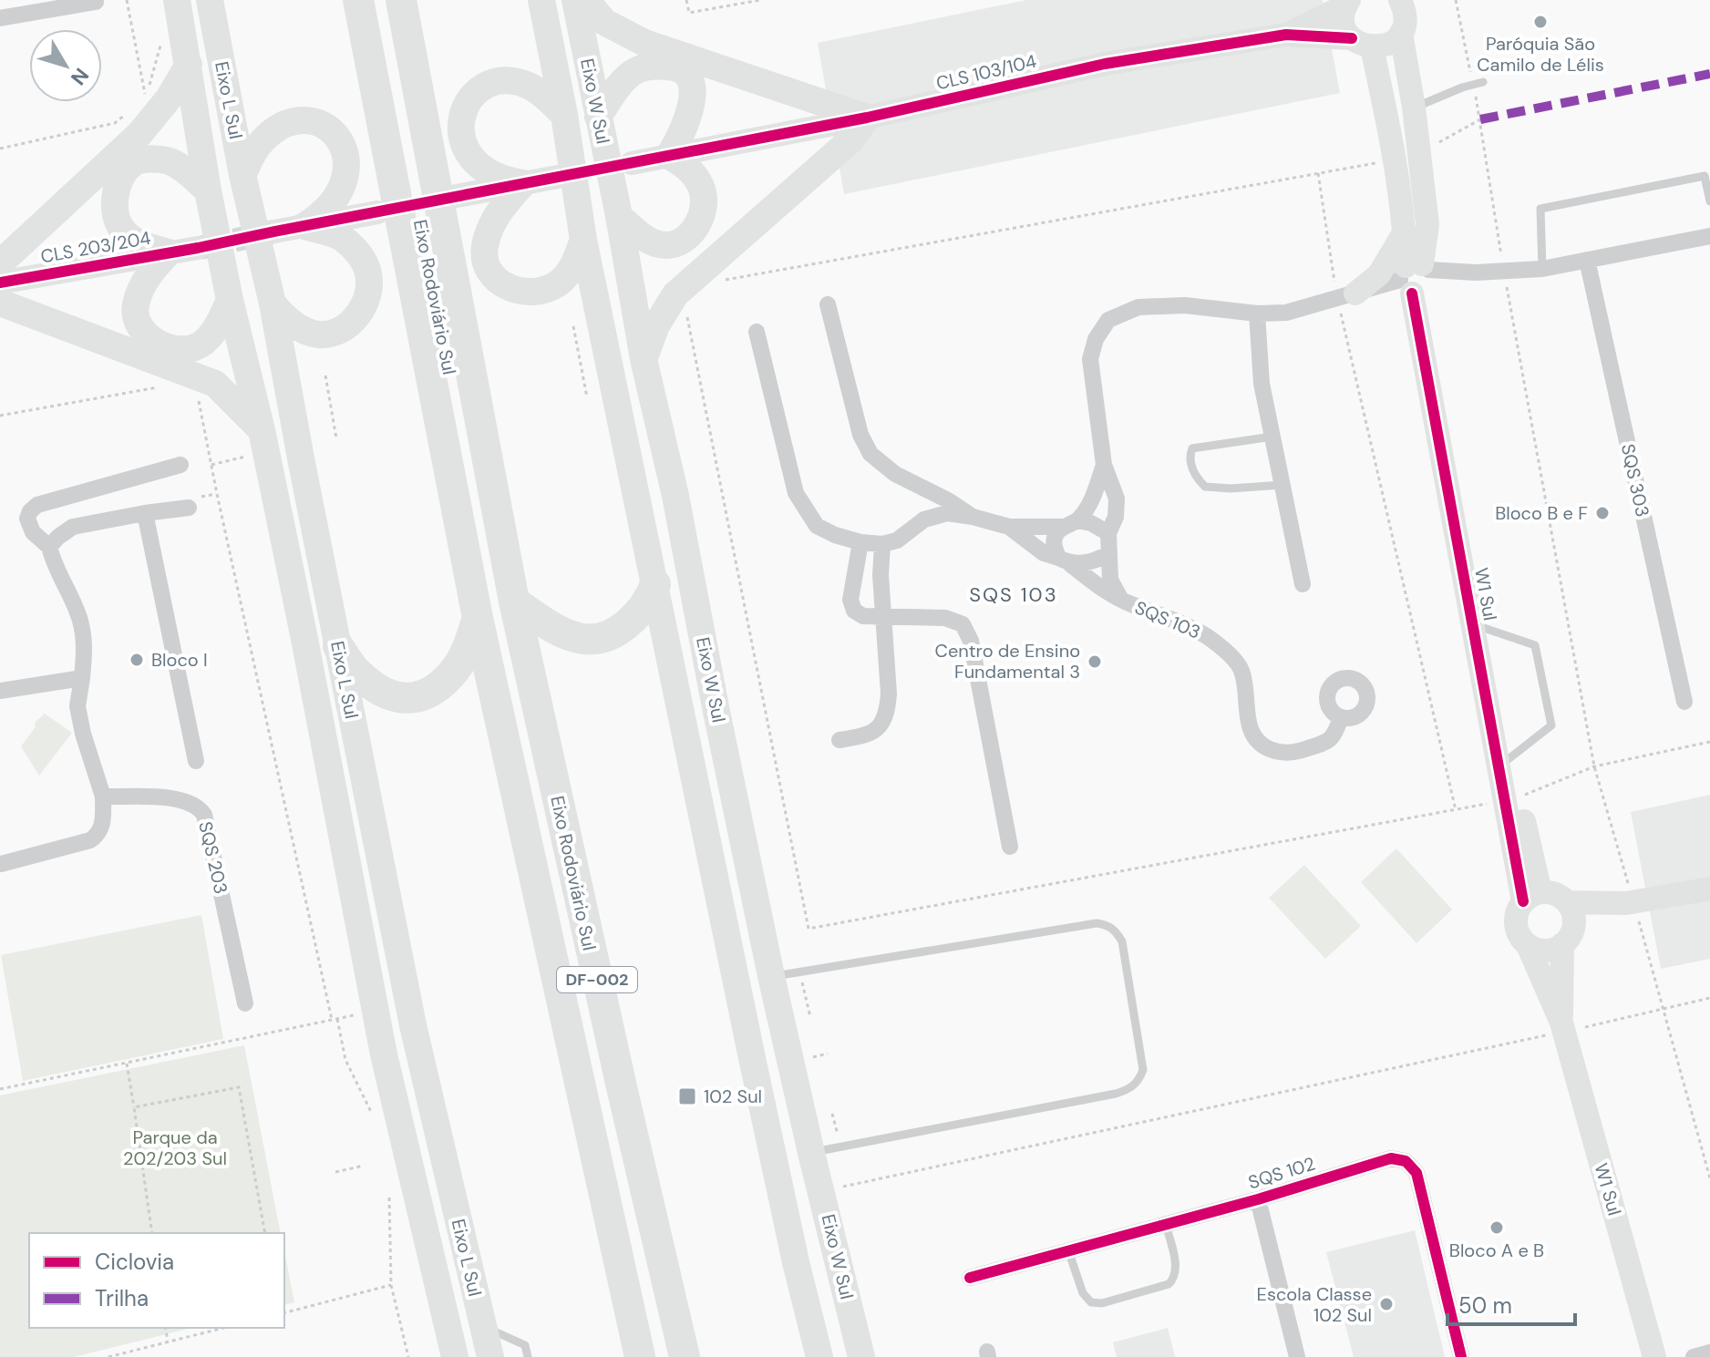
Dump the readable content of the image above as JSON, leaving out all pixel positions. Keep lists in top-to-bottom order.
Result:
{
  "streets": {
    "highway": ["Eixo Rodoviário Sul", "DF-002"],
    "main road": ["Eixo L Sul", "Eixo W Sul"],
    "street": [
      "CLS 103/104",
      "CLS 203/204",
      "SQS 303",
      "W1 Sul",
      "SQS 103",
      "SQS 203",
      "SQS 102"
    ]
  },
  "crossings": [
    ["CLS 103/104", "W1 Sul"],
    ["W1 Sul", "SQS 103"]
  ],
  "districts": ["SQS 103"],
  "parks": ["Parque da 202/203 Sul"],
  "places": {
    "other": [
      "Paróquia São Camilo de Lélis",
      "Bloco B e F",
      "Bloco I",
      "Centro de Ensino Fundamental 3",
      "Bloco A e B",
      "Escola Classe 102 Sul"
    ],
    "transit": ["102 Sul"]
  },
  "legend": ["Ciclovia", "Trilha"],
  "scale_bar": "50 m",
  "north": "bottom right"
}
